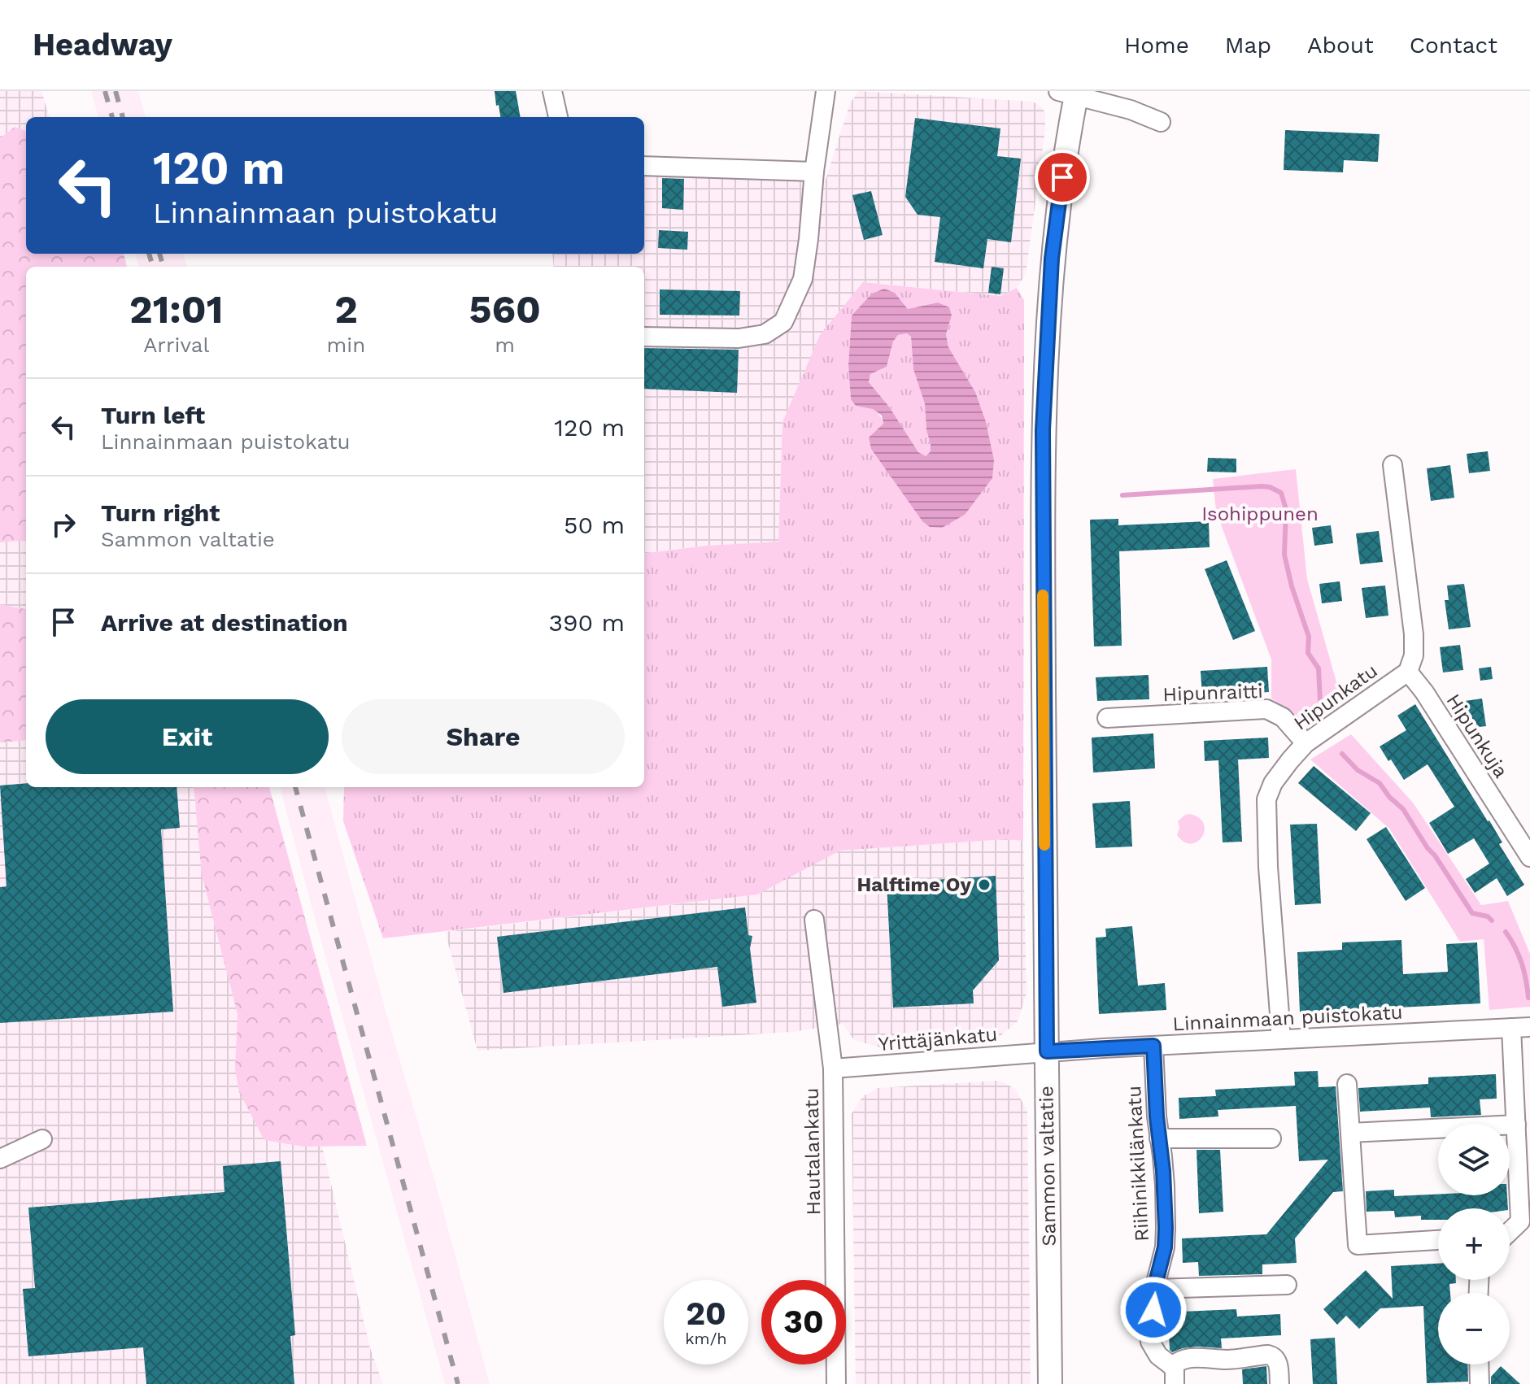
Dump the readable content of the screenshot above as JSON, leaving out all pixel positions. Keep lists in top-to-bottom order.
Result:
{
  "streets": {
    "main road": ["Sammon valtatie"],
    "street": [
      "Hipunraitti",
      "Hipunkatu",
      "Hipunkuja",
      "Linnainmaan puistokatu",
      "Yrittäjänkatu",
      "Hautalankatu",
      "Riihinikkilänkatu"
    ]
  },
  "crossings": [
    ["Hipunraitti", "Hipunkatu"],
    ["Hipunkatu", "Hipunkuja"],
    ["Hipunkatu", "Linnainmaan puistokatu"],
    ["Linnainmaan puistokatu", "Yrittäjänkatu"],
    ["Linnainmaan puistokatu", "Riihinikkilänkatu"],
    ["Linnainmaan puistokatu", "Sammon valtatie"],
    ["Yrittäjänkatu", "Hautalankatu"],
    ["Yrittäjänkatu", "Sammon valtatie"]
  ],
  "parks": ["Isohippunen"],
  "places": ["Halftime Oy"],
  "page": {
    "header": "Headway",
    "nav": [
      "Home",
      "Map",
      "About",
      "Contact"
    ],
    "turn": ["120 m", "Linnainmaan puistokatu"],
    "eta": [
      "21:01",
      "Arrival",
      "2",
      "min",
      "560",
      "m"
    ],
    "list": [
      {
        "name": "Turn left",
        "note": "Linnainmaan puistokatu",
        "value": "120 m"
      },
      {
        "name": "Turn right",
        "note": "Sammon valtatie",
        "value": "50 m"
      },
      {
        "name": "Arrive at destination",
        "value": "390 m"
      }
    ],
    "buttons": ["Exit", "Share"],
    "map_buttons": ["+", "−"],
    "speed": "20 km/h",
    "limit": "30"
  }
}
